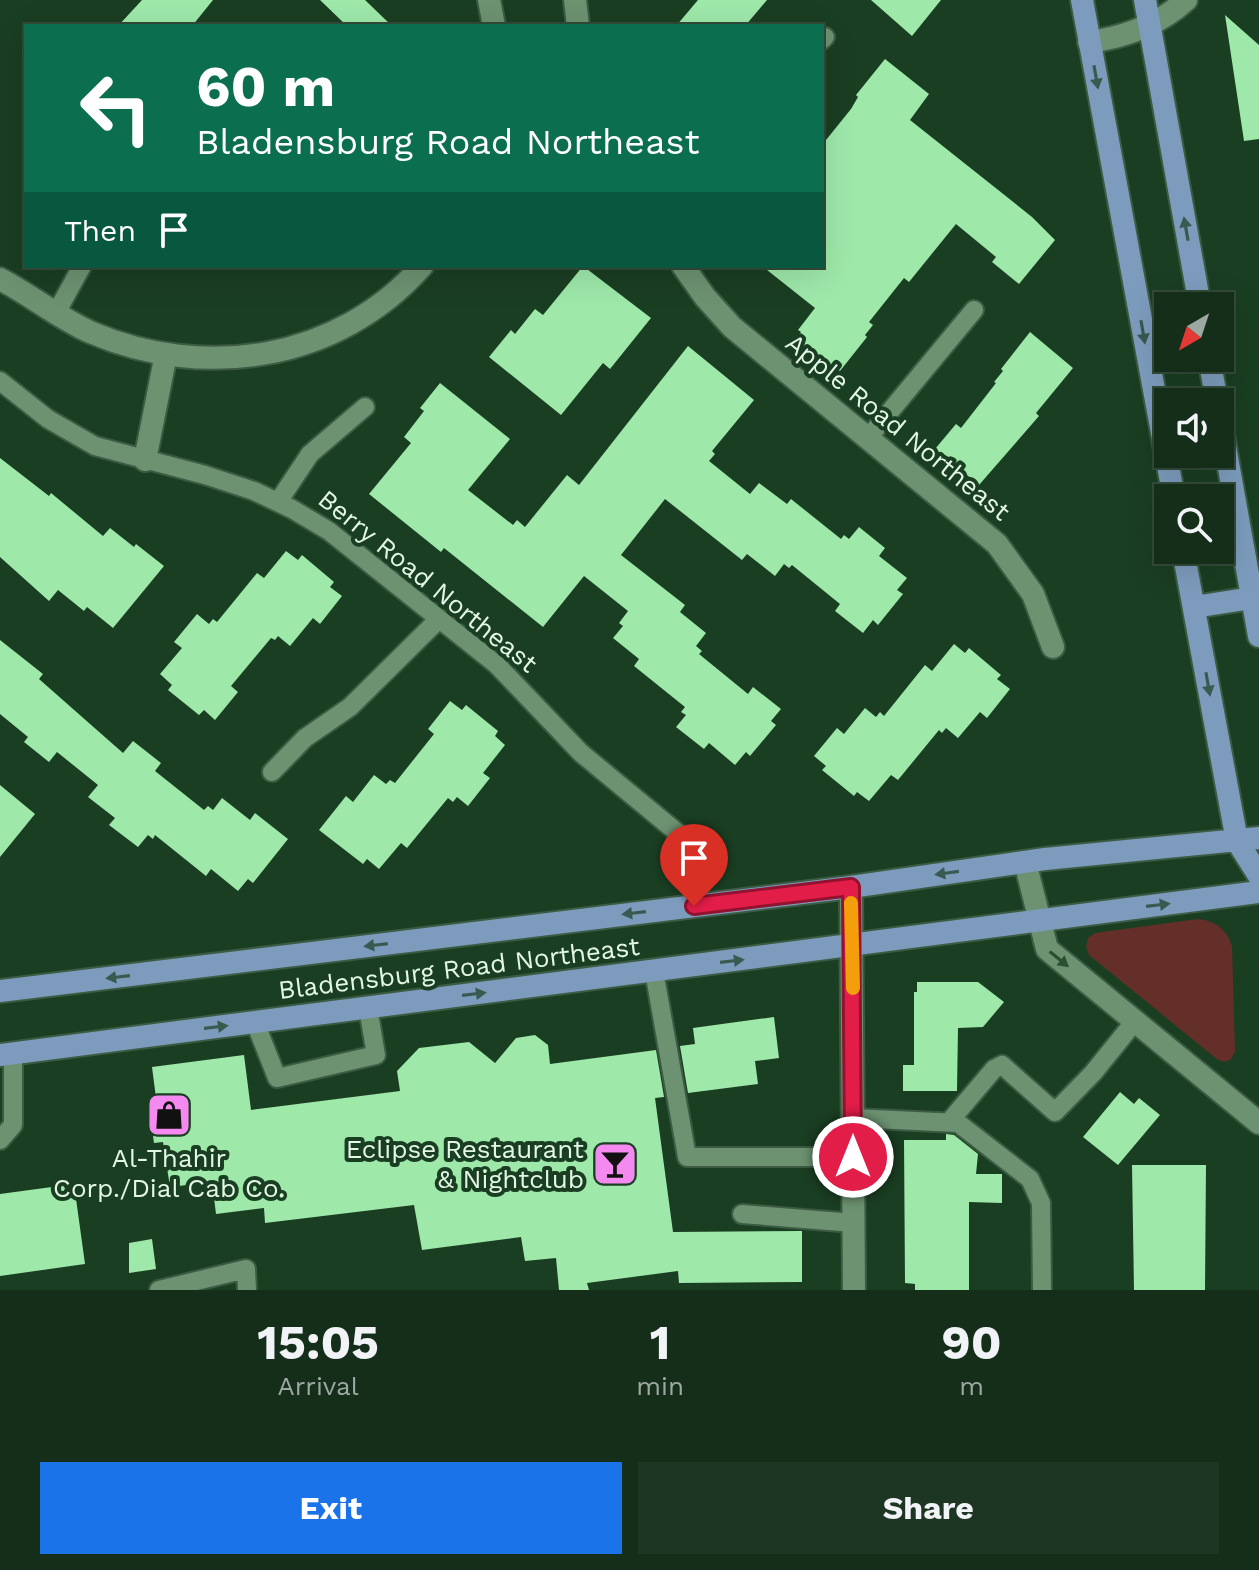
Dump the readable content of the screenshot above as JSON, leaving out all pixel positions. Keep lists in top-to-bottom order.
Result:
{
  "streets": {
    "main road": ["Bladensburg Road Northeast"],
    "street": ["Apple Road Northeast"],
    "lane": ["Berry Road Northeast"]
  },
  "places": {
    "shop": ["Al-Thahir Corp./Dial Cab Co."],
    "bar": ["Eclipse Restaurant & Nightclub"]
  },
  "north": "bottom left",
  "page": {
    "turn": ["60 m", "Bladensburg Road Northeast"],
    "then": "Then",
    "eta": [
      "15:05",
      "Arrival",
      "1",
      "min",
      "90",
      "m"
    ],
    "buttons": ["Exit", "Share"]
  }
}
